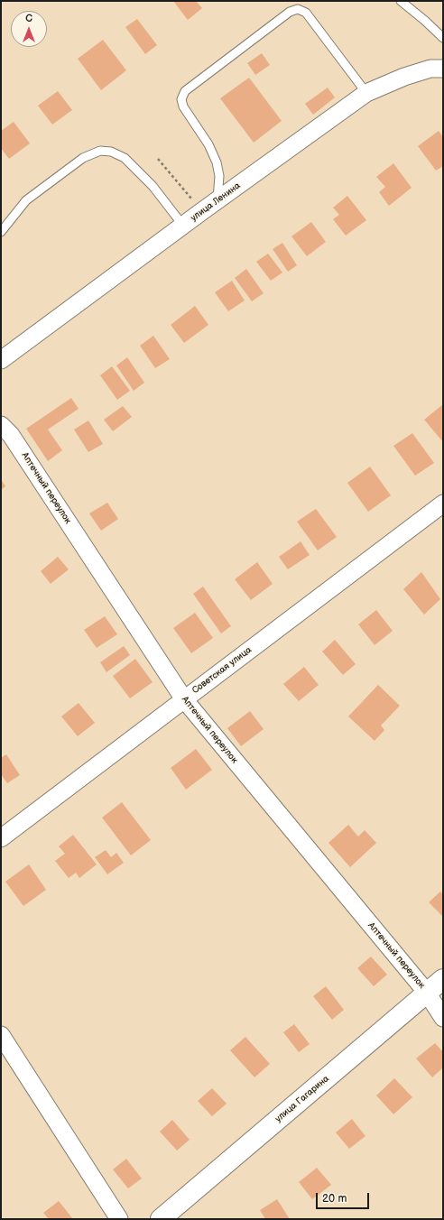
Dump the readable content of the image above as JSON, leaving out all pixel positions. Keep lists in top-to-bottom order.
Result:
{
  "streets": {
    "street": [
      "улица Ленина",
      "Аптечный переулок",
      "Советская улица",
      "улица Гагарина"
    ]
  },
  "crossings": [
    ["Аптечный переулок", "Советская улица"],
    ["Аптечный переулок", "улица Гагарина"]
  ],
  "scale_bar": "20 m",
  "north": "top"
}
